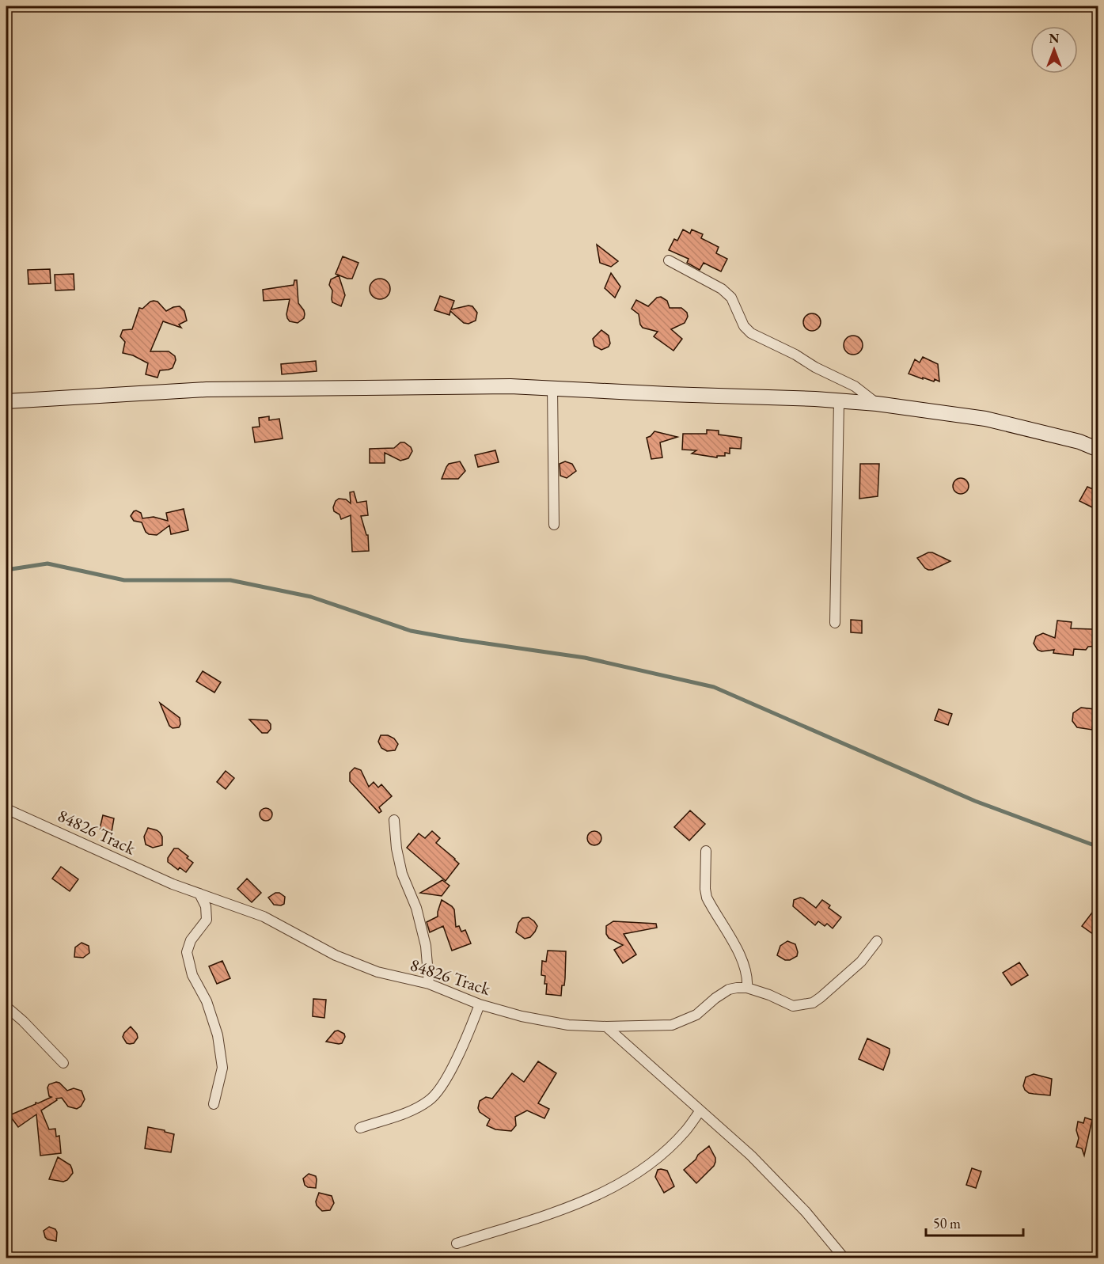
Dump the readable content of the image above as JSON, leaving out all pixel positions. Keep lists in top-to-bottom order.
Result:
{
  "streets": {
    "street": ["84826 Track"]
  },
  "scale_bar": "50 m",
  "north": "top"
}
